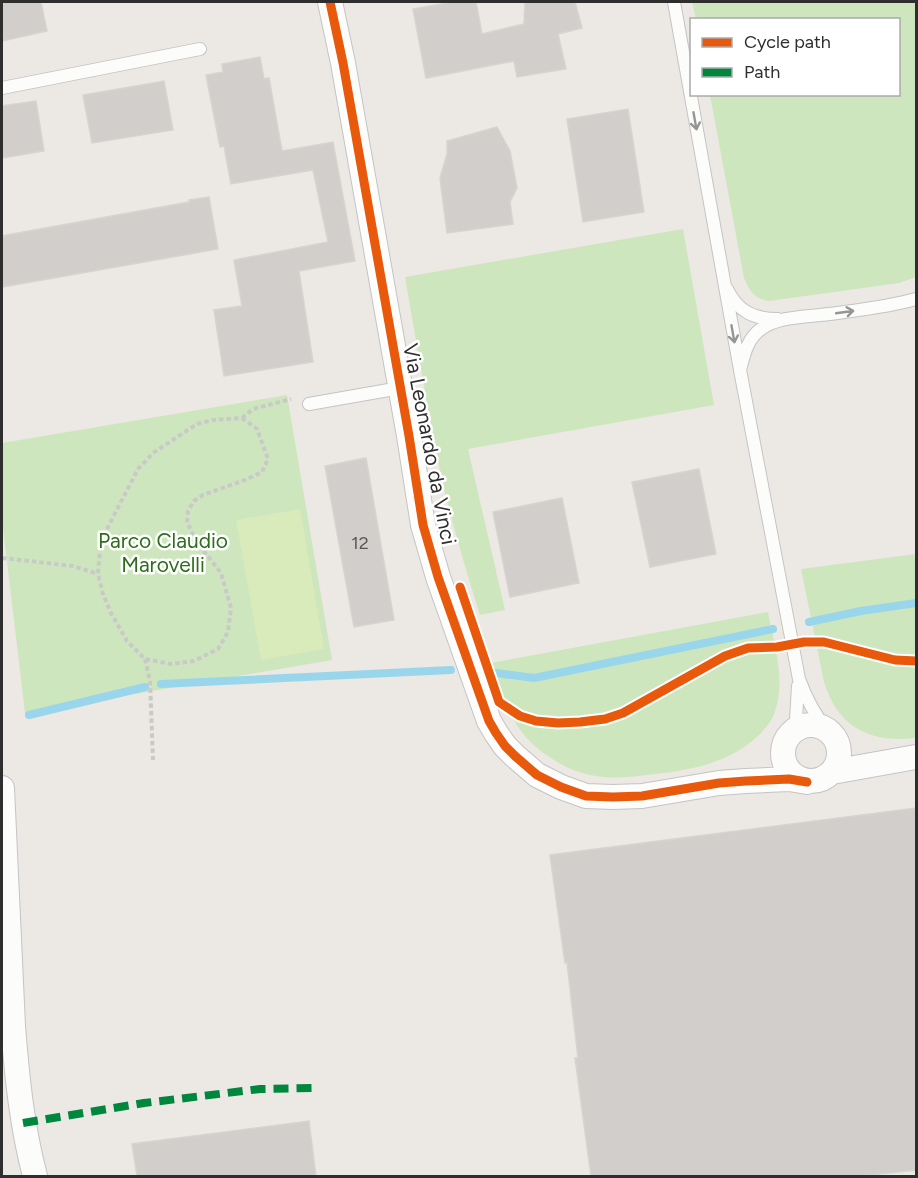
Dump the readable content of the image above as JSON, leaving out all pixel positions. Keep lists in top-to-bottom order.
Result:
{
  "streets": {
    "street": ["Via Leonardo da Vinci"]
  },
  "parks": ["Parco Claudio Marovelli"],
  "house_numbers": ["12"],
  "legend": ["Cycle path", "Path"]
}
